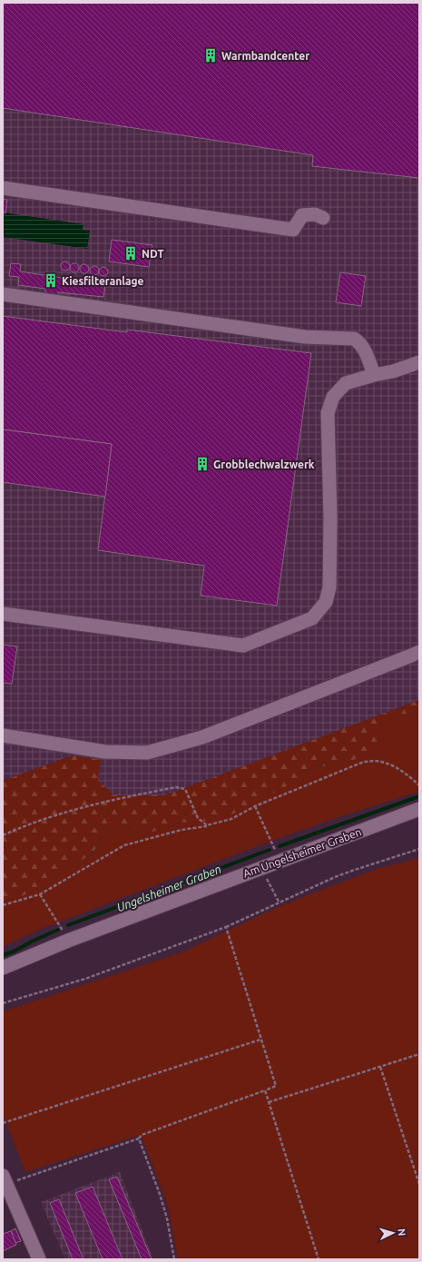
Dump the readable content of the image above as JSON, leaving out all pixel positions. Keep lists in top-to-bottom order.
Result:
{
  "streets": {
    "street": ["Am Ungelsheimer Graben"]
  },
  "water": ["Ungelsheimer Graben"],
  "places": {
    "building": [
      "Warmbandcenter",
      "NDT",
      "Kiesfilteranlage",
      "Grobblechwalzwerk"
    ]
  },
  "north": "right"
}
